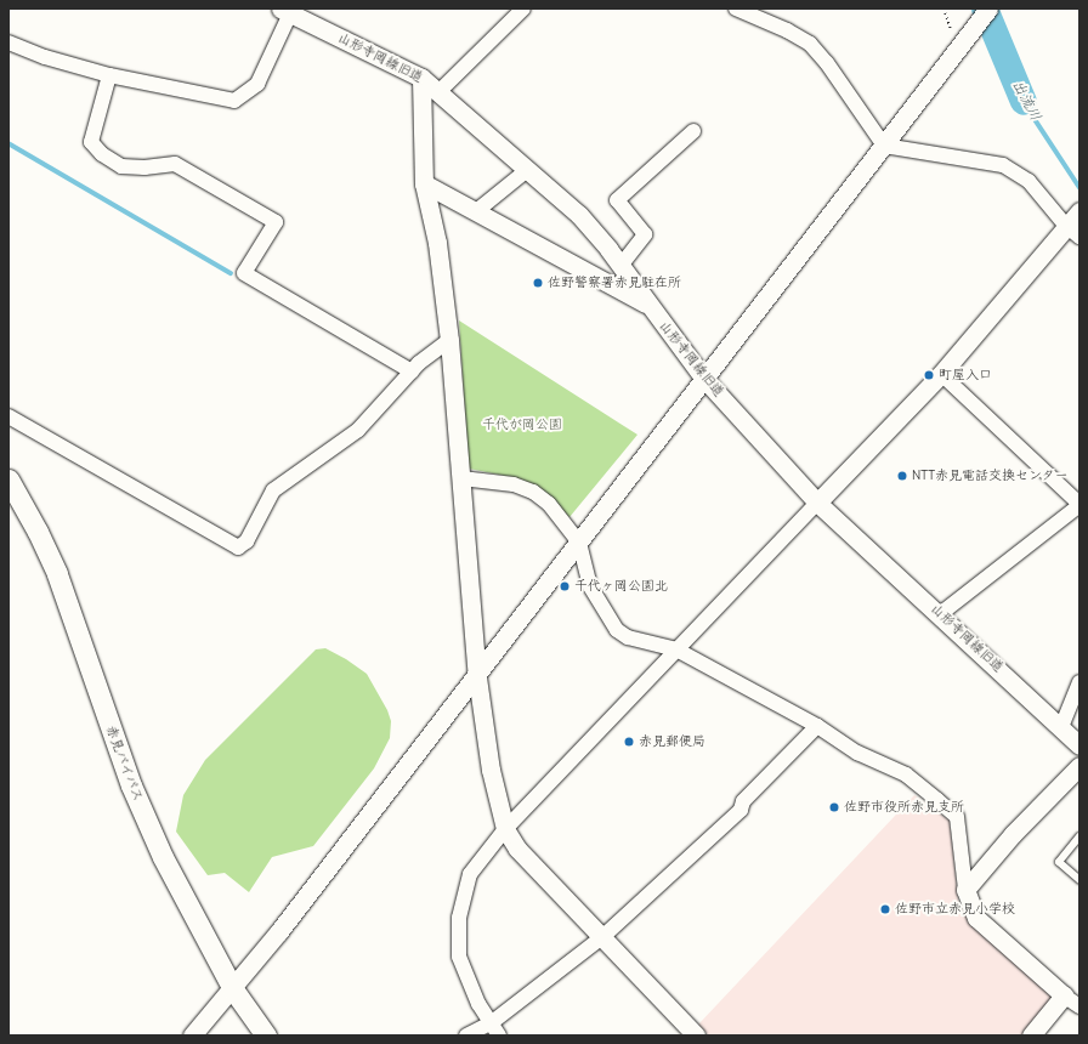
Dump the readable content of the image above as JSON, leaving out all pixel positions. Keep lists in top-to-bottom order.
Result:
{
  "streets": {
    "main road": ["赤見バイパス"],
    "street": ["山形寺岡線旧道"]
  },
  "water": ["出流川"],
  "parks": ["千代が岡公園"],
  "places": [
    "佐野警察署赤見駐在所",
    "町屋入口",
    "NTT赤見電話交換センター",
    "千代ヶ岡公園北",
    "赤見郵便局",
    "佐野市役所赤見支所",
    "佐野市立赤見小学校"
  ]
}
